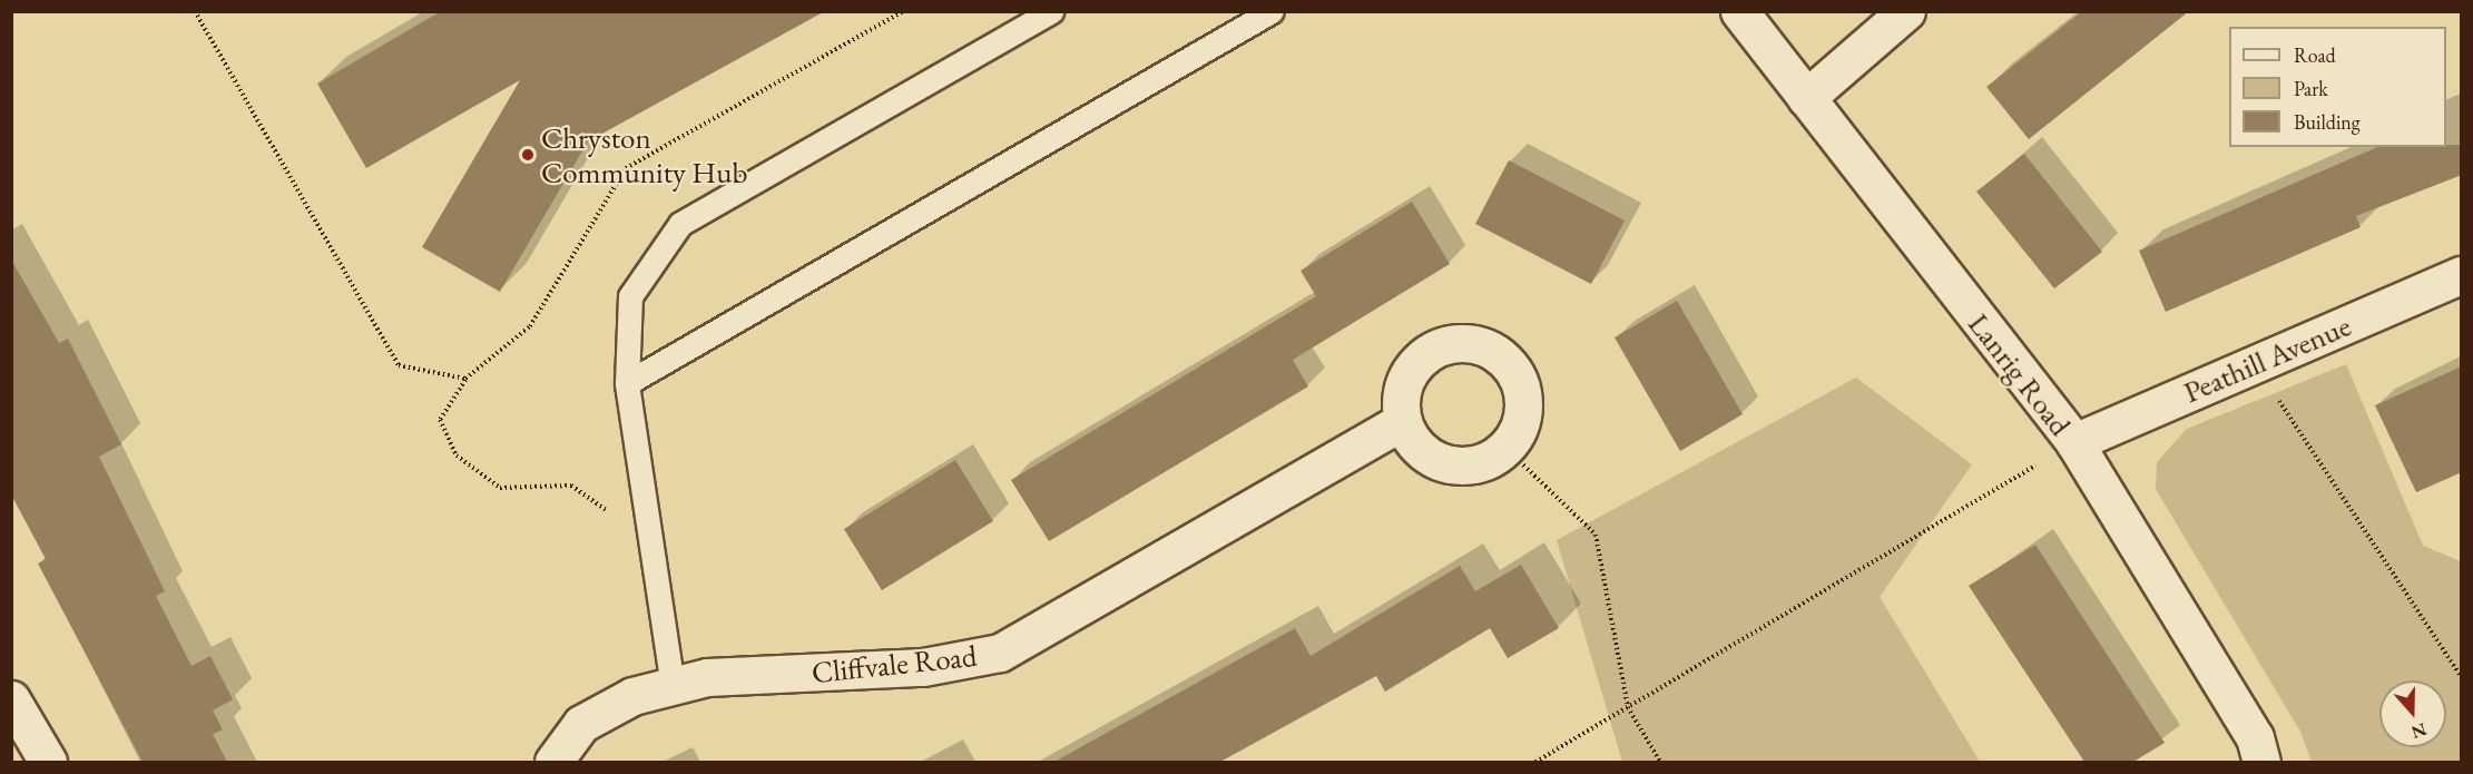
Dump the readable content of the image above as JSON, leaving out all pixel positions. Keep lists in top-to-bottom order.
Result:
{
  "streets": {
    "street": ["Peathill Avenue", "Lanrig Road", "Cliffvale Road"]
  },
  "crossings": [
    ["Peathill Avenue", "Lanrig Road"]
  ],
  "places": ["Chryston Community Hub"],
  "legend": ["Road", "Park", "Building"],
  "north": "bottom"
}
